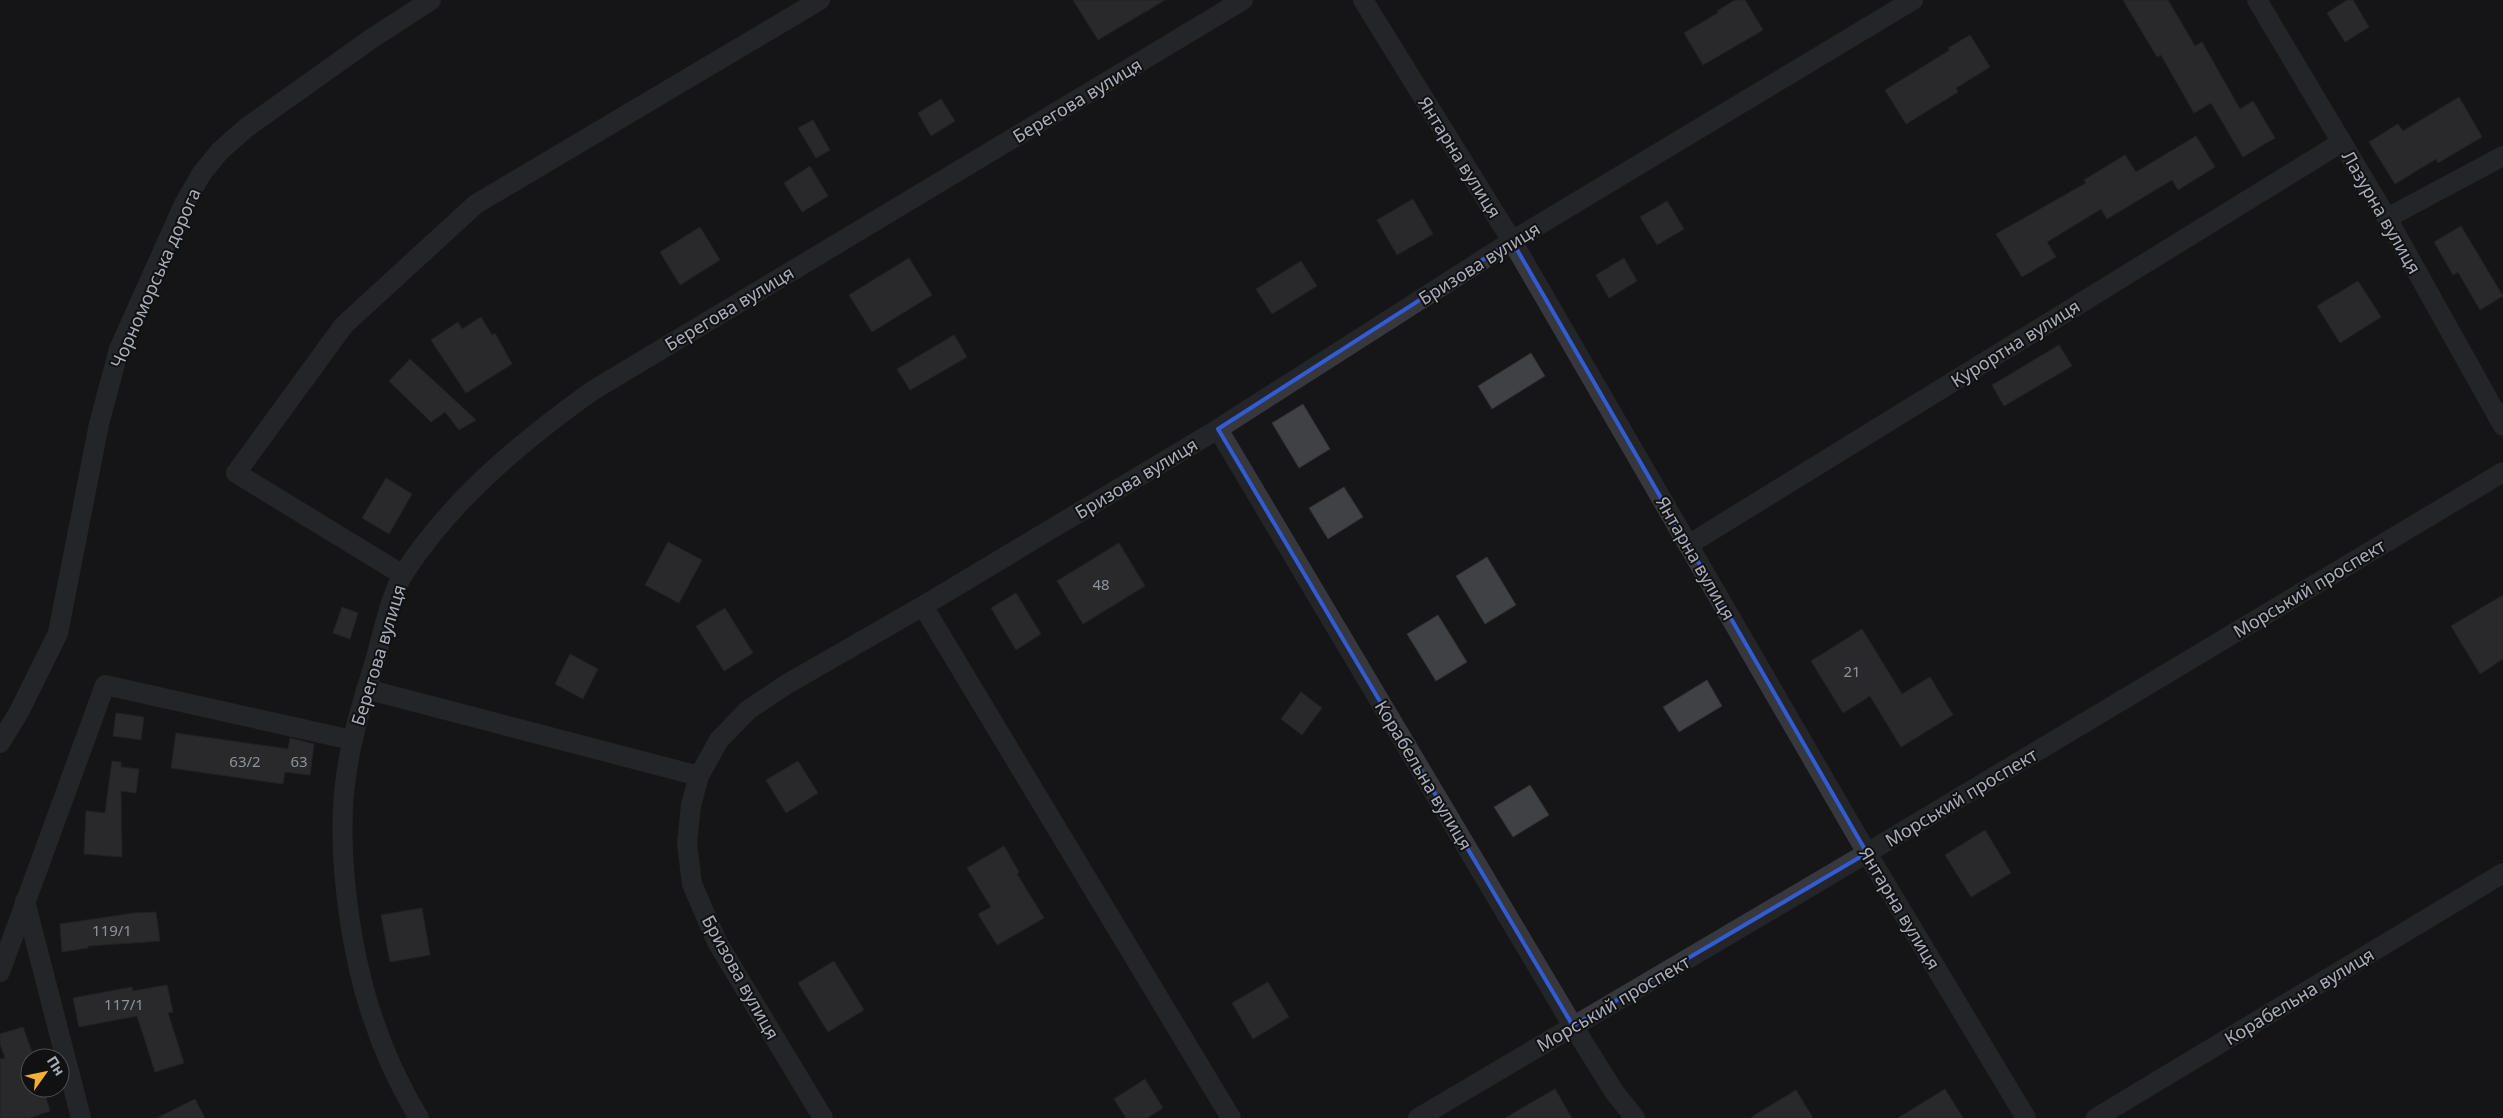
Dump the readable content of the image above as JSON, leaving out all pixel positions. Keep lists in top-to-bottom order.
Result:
{
  "streets": {
    "street": [
      "Берегова вулиця",
      "Янтарна вулиця",
      "Лазурна вулиця",
      "Бризова вулиця",
      "Чорноморська дорога",
      "Курортна вулиця",
      "Морський проспект",
      "Корабельна вулиця"
    ]
  },
  "crossings": [
    ["Янтарна вулиця", "Бризова вулиця"],
    ["Янтарна вулиця", "Курортна вулиця"],
    ["Янтарна вулиця", "Морський проспект"],
    ["Лазурна вулиця", "Курортна вулиця"],
    ["Бризова вулиця", "Корабельна вулиця"],
    ["Морський проспект", "Корабельна вулиця"]
  ],
  "house_numbers": [
    "48",
    "21",
    "63/2",
    "63",
    "119/1",
    "117/1"
  ],
  "north": "top right"
}
